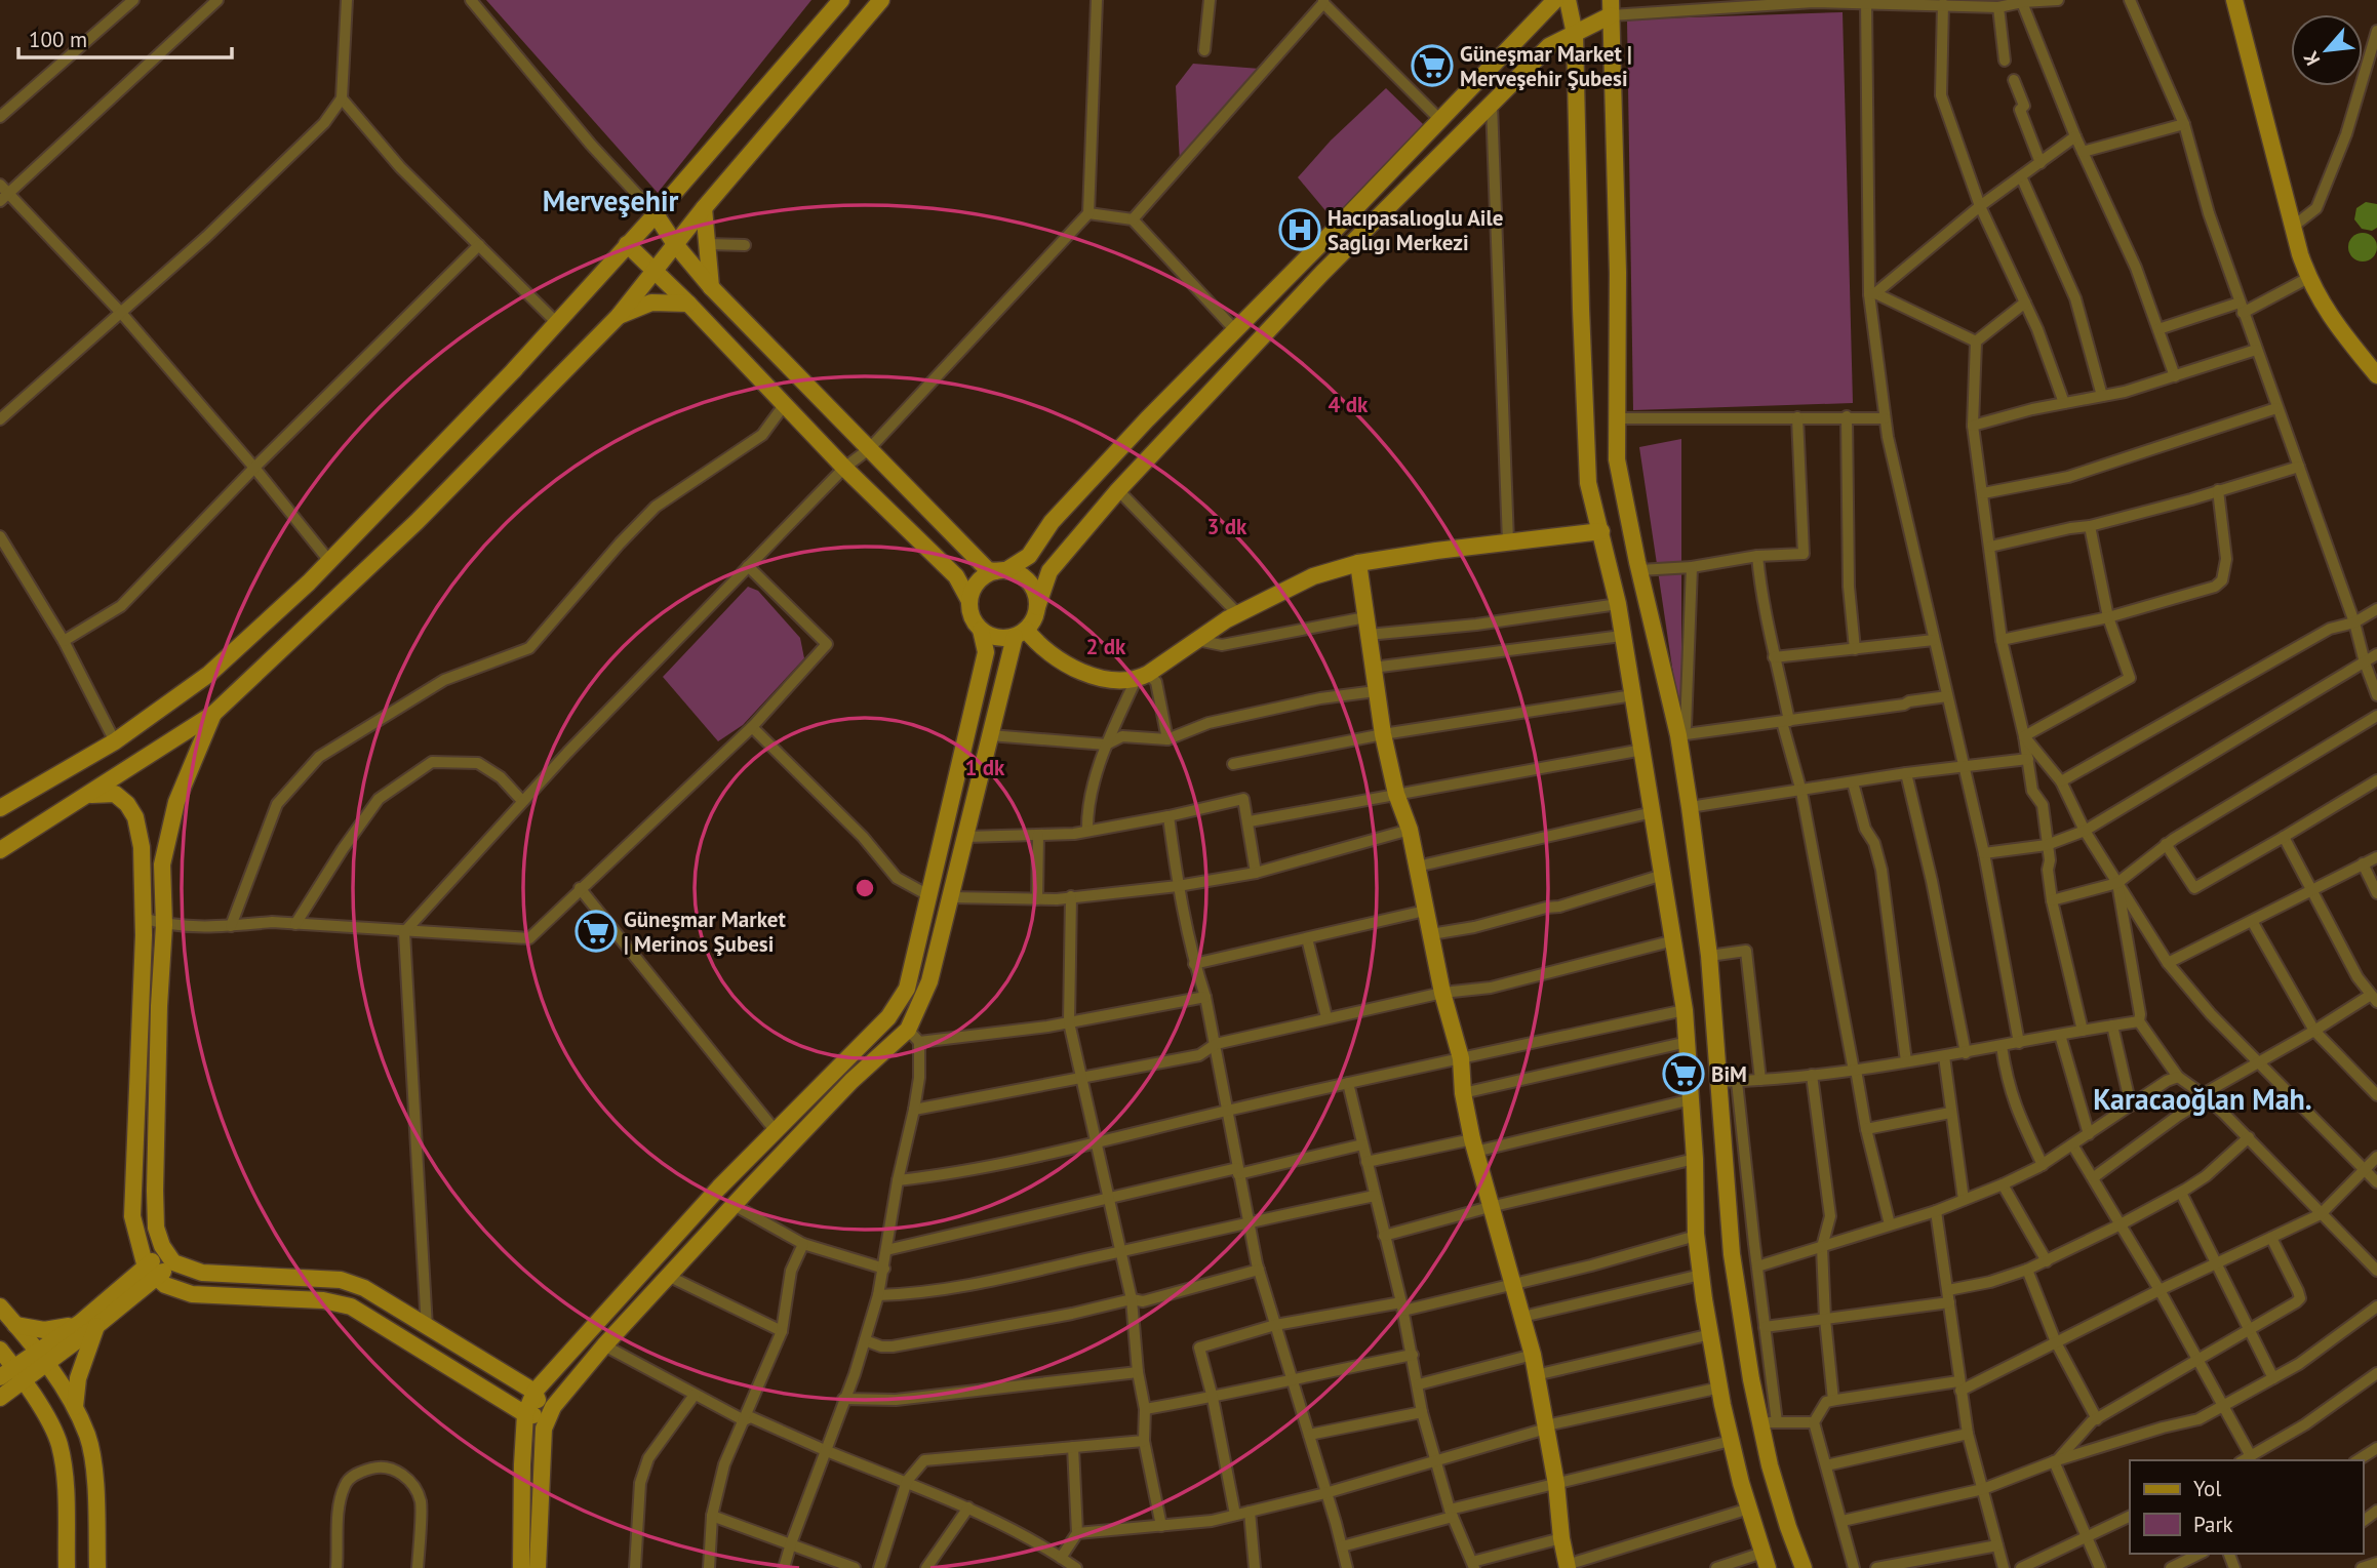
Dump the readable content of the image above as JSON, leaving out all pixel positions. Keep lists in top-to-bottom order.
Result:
{
  "districts": ["Merveşehir", "Karacaoğlan Mah."],
  "places": {
    "supermarket": ["Güneşmar Market | Merveşehir Şubesi", "Güneşmar Market | Merinos Şubesi", "BiM"],
    "hospital": ["Hacıpasalıoglu Aile Saglıgı Merkezi"]
  },
  "legend": ["Yol", "Park"],
  "scale_bar": "100 m",
  "north": "bottom left",
  "rings": [
    "4 dk",
    "3 dk",
    "2 dk",
    "1 dk"
  ]
}
